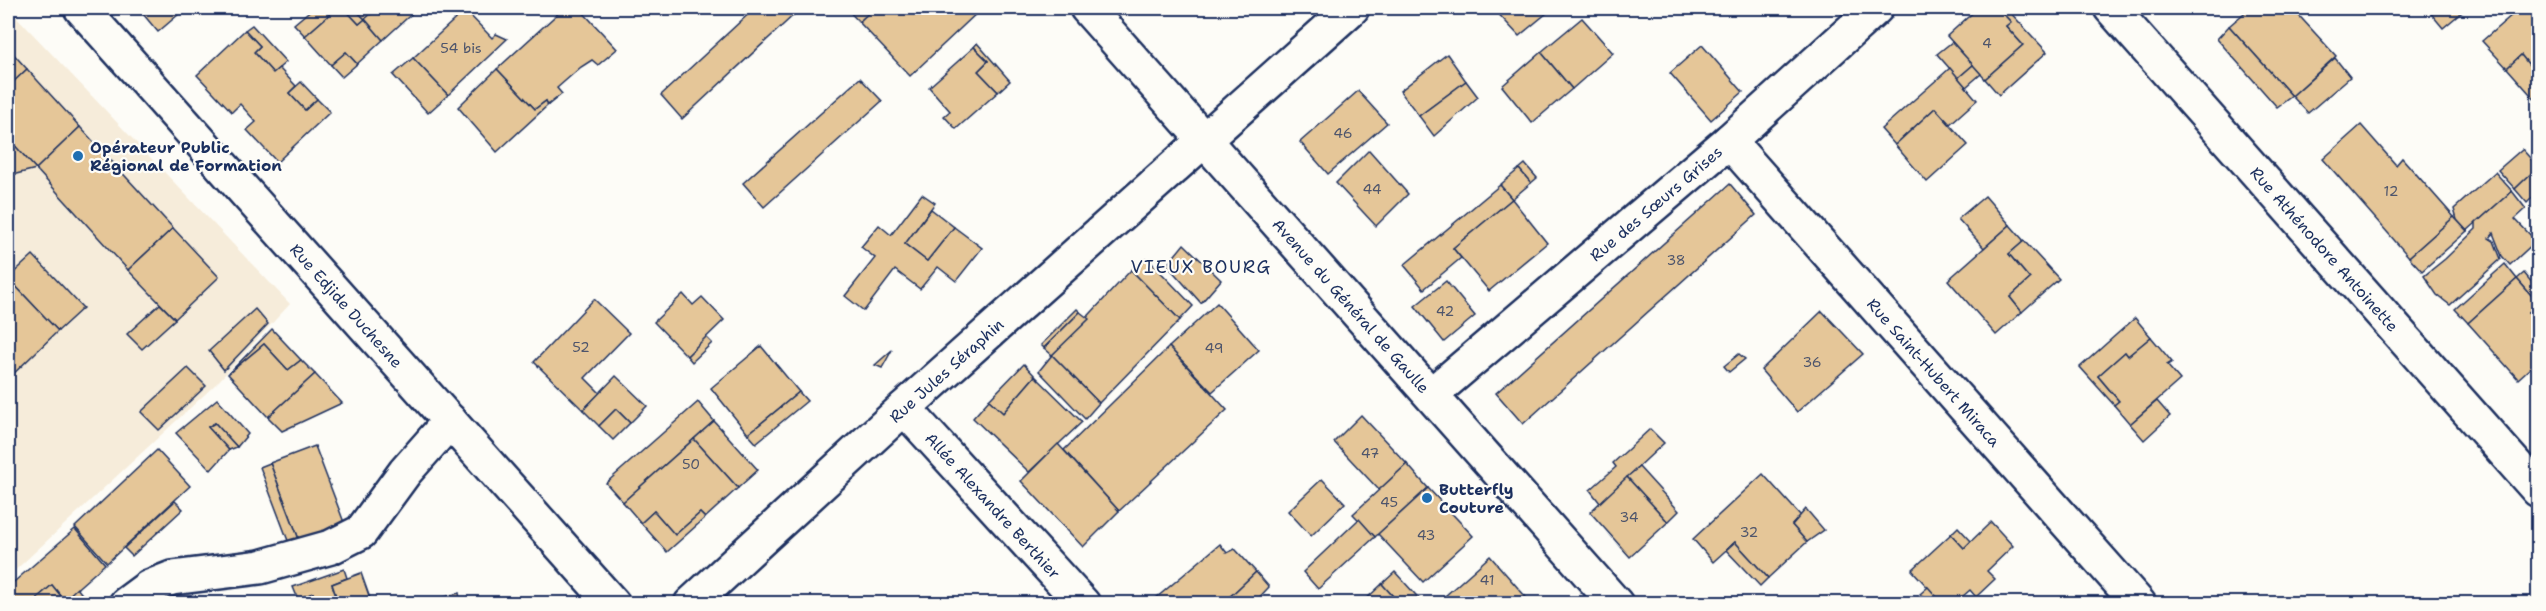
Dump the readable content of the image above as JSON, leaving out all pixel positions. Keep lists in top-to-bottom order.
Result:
{
  "streets": {
    "street": [
      "Rue des Sœurs Grises",
      "Rue Athénodore Antoinette",
      "Avenue du Général de Gaulle",
      "Rue Edjide Duchesne",
      "Rue Jules Séraphin",
      "Rue Saint-Hubert Miraca",
      "Allée Alexandre Berthier"
    ]
  },
  "crossings": [
    ["Rue des Sœurs Grises", "Avenue du Général de Gaulle"],
    ["Rue des Sœurs Grises", "Rue Saint-Hubert Miraca"],
    ["Avenue du Général de Gaulle", "Rue Jules Séraphin"],
    ["Rue Jules Séraphin", "Allée Alexandre Berthier"]
  ],
  "districts": ["VIEUX BOURG"],
  "places": ["Opérateur Public Régional de Formation", "Butterfly Couture"],
  "house_numbers": [
    "4",
    "54 bis",
    "46",
    "44",
    "12",
    "38",
    "42",
    "52",
    "49",
    "36",
    "47",
    "50",
    "45",
    "34",
    "32",
    "43",
    "41"
  ]
}
